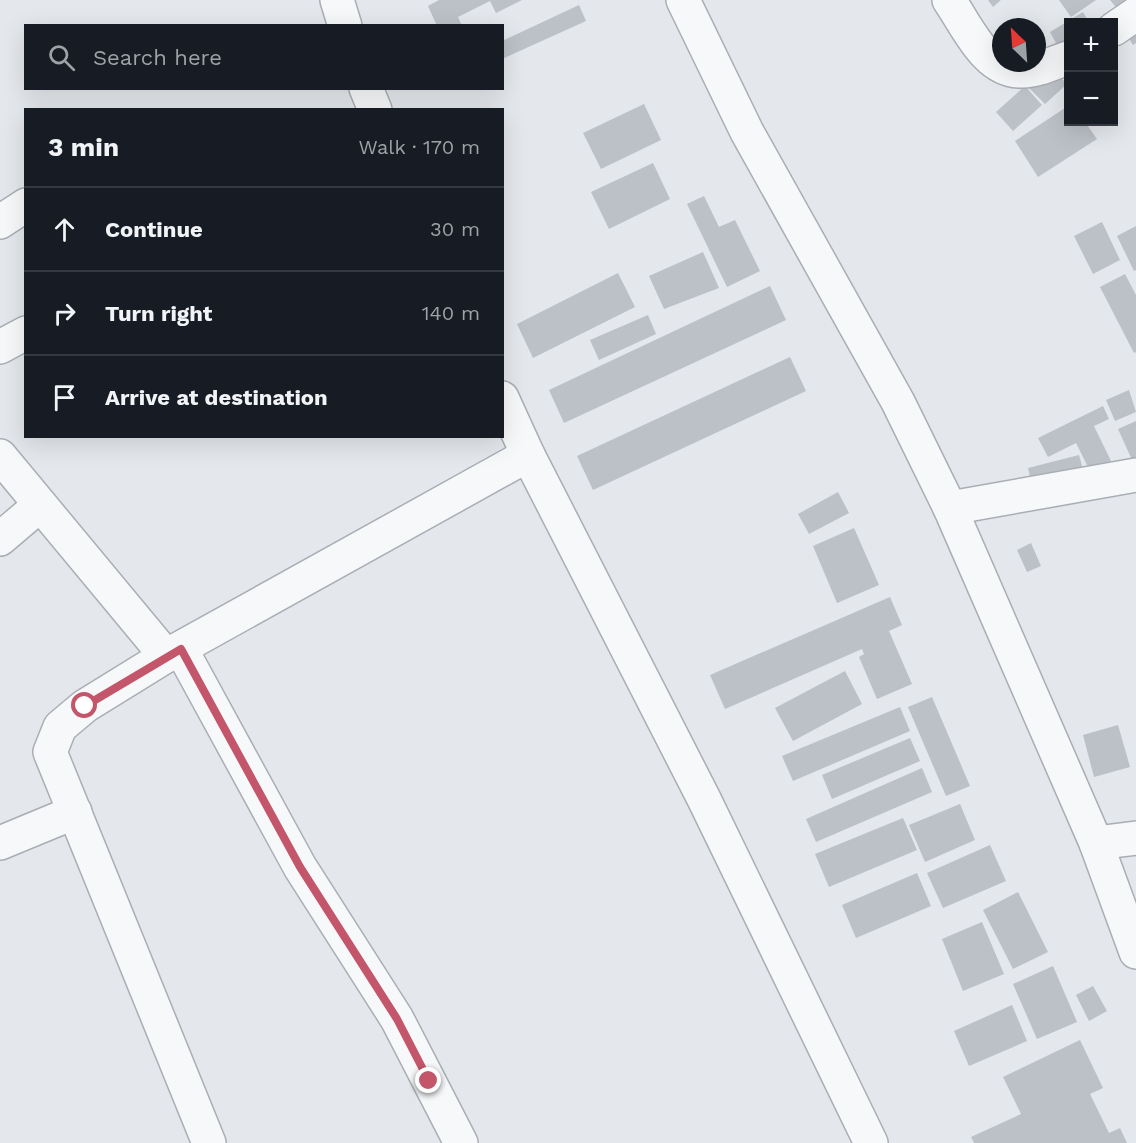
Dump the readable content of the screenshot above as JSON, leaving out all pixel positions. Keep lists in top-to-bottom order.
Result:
{
  "north": "top left",
  "page": {
    "map_buttons": ["+", "−"],
    "search": "Search here",
    "heading": ["3 min", "Walk · 170 m"],
    "list": [
      ["Continue", "30 m"],
      ["Turn right", "140 m"],
      "Arrive at destination"
    ]
  }
}
